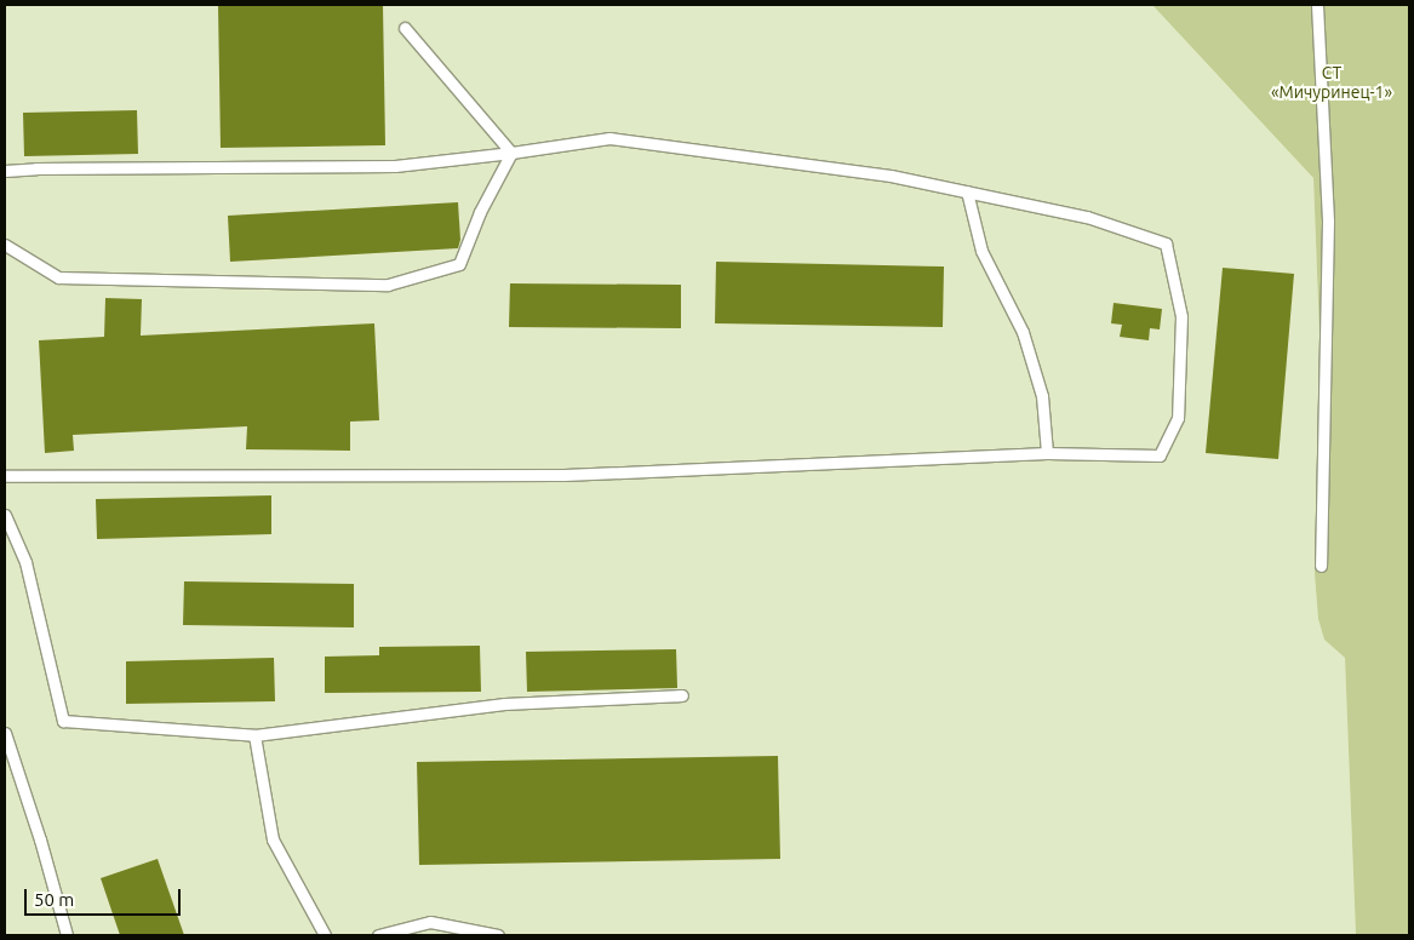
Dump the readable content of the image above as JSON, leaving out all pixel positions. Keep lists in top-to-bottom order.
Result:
{
  "parks": ["СТ «Мичуринец-1»"],
  "scale_bar": "50 m"
}
